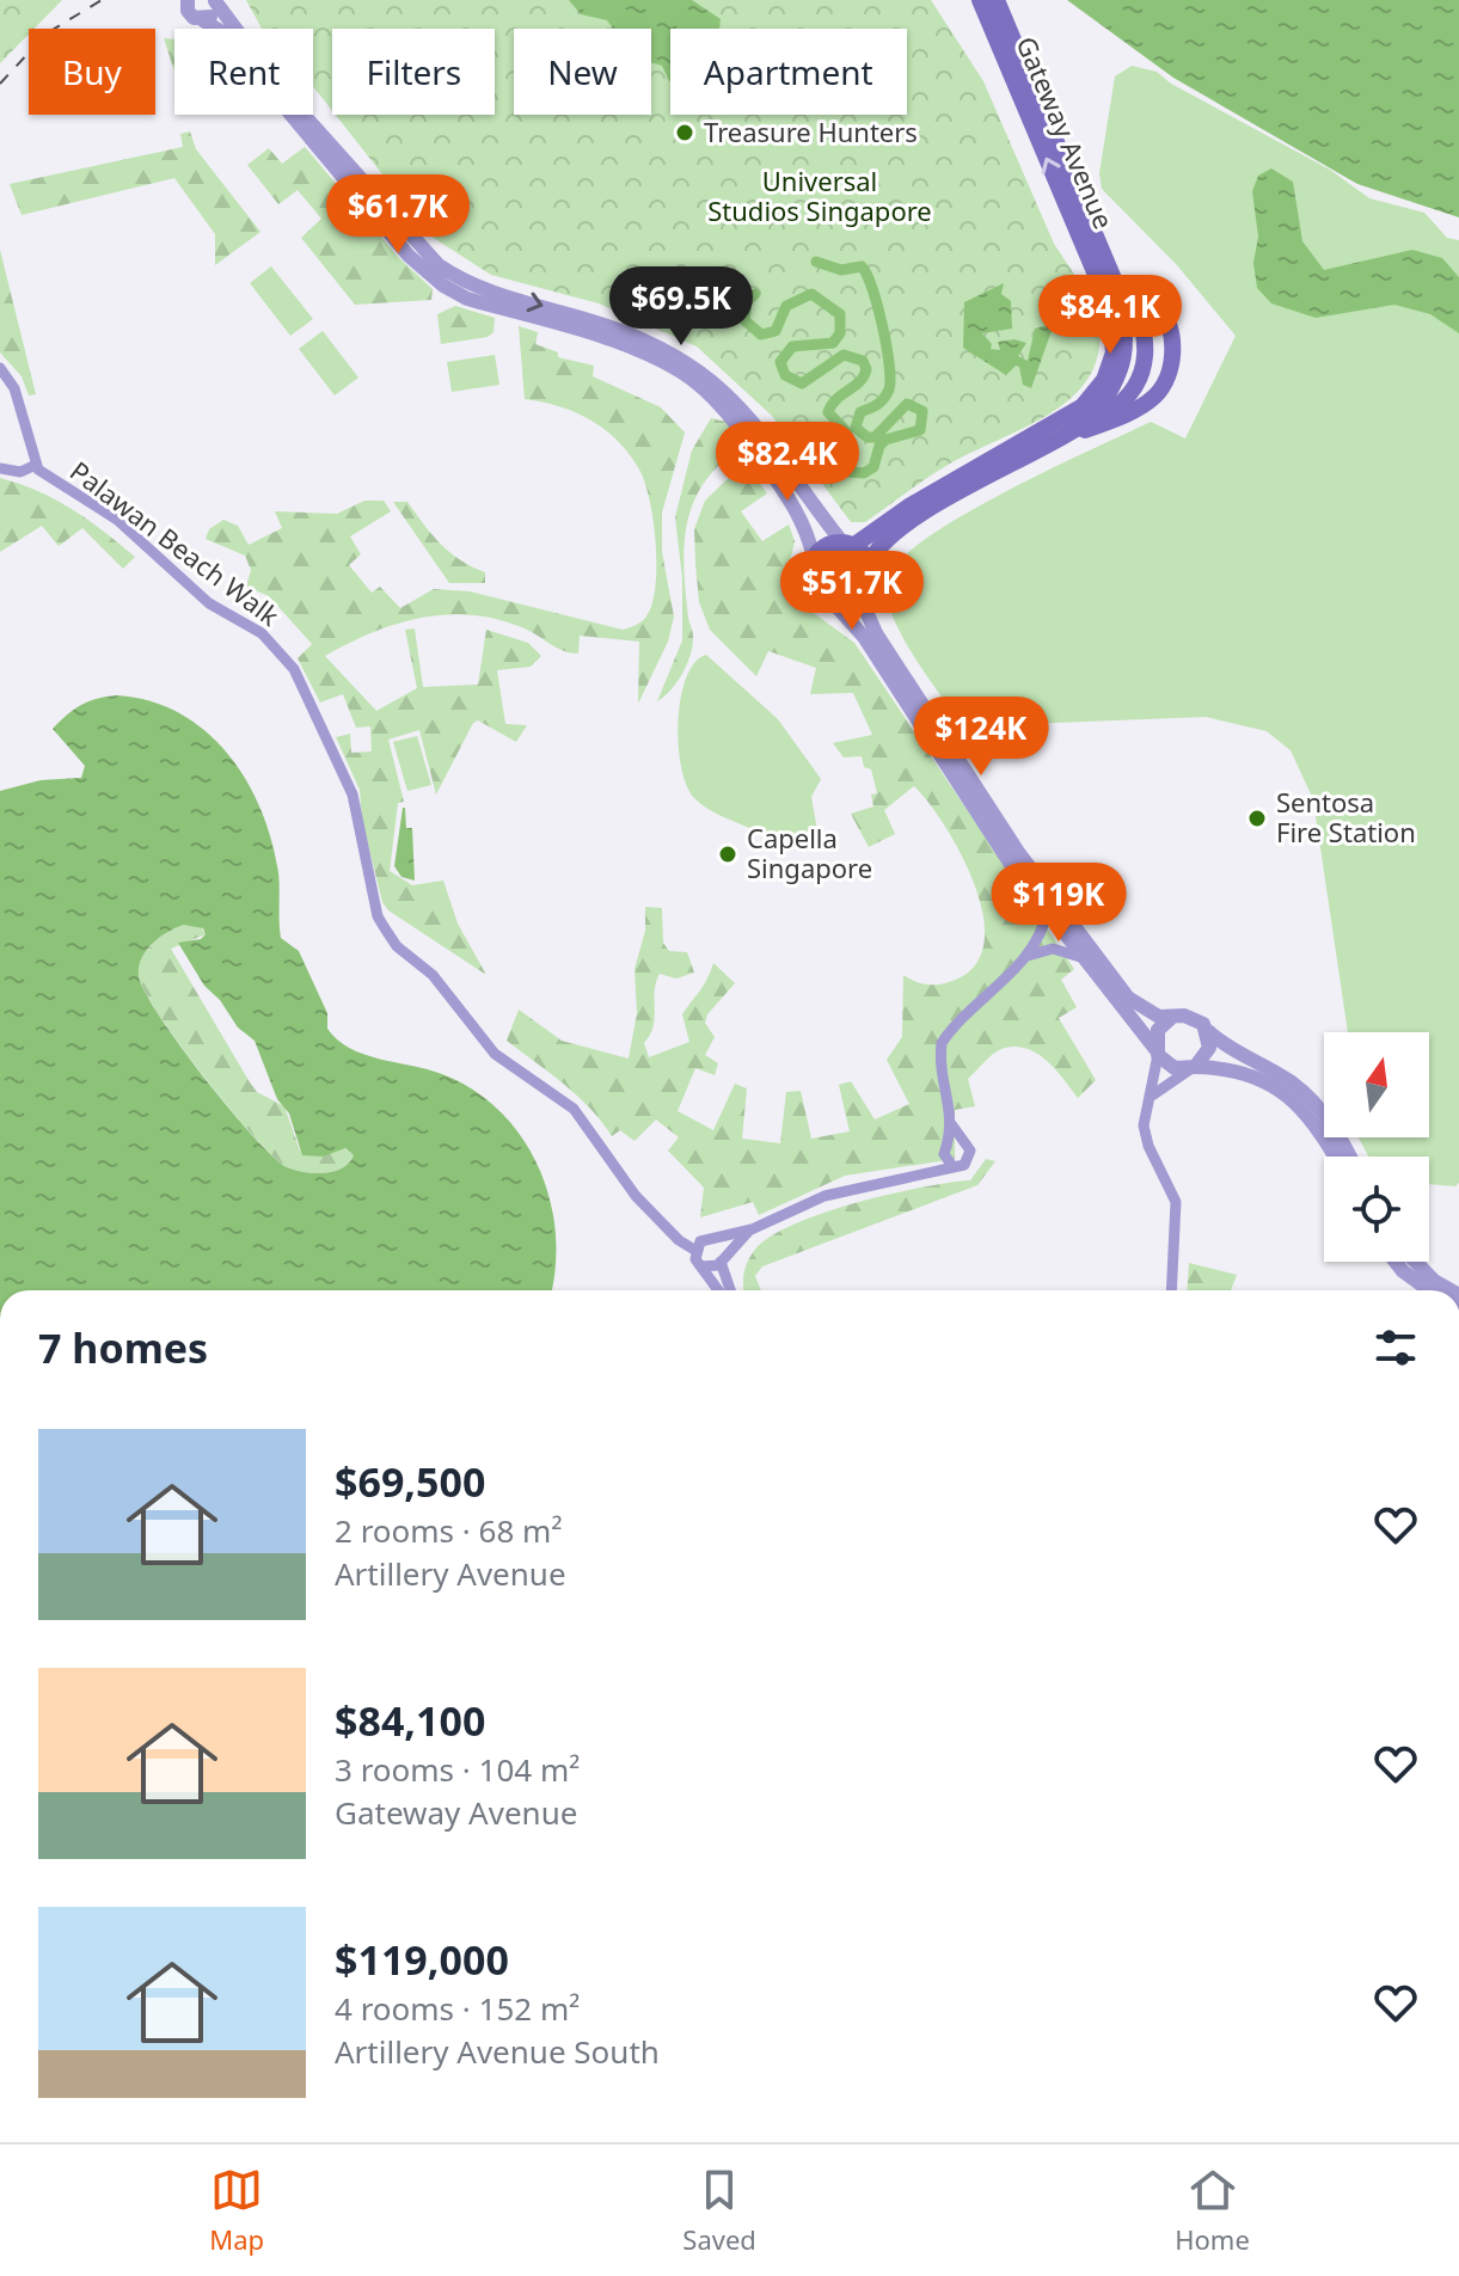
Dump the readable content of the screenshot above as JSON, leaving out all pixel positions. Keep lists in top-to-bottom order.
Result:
{
  "streets": {
    "main road": ["Gateway Avenue"],
    "street": ["Palawan Beach Walk"]
  },
  "parks": ["Universal Studios Singapore"],
  "places": ["Treasure Hunters", "Sentosa Fire Station", "Capella Singapore"],
  "north": "top",
  "page": {
    "chip": [
      "Buy",
      "Rent",
      "Filters",
      "New",
      "Apartment"
    ],
    "price": [
      "$61.7K",
      "$69.5K",
      "$84.1K",
      "$82.4K",
      "$51.7K",
      "$124K",
      "$119K"
    ],
    "heading": "7 homes",
    "list": [
      {
        "name": "$69,500",
        "note": "2 rooms · 68 m² · Artillery Avenue"
      },
      {
        "name": "$84,100",
        "note": "3 rooms · 104 m² · Gateway Avenue"
      },
      {
        "name": "$119,000",
        "note": "4 rooms · 152 m² · Artillery Avenue South"
      }
    ],
    "tabs": ["Map", "Saved", "Home"]
  }
}
